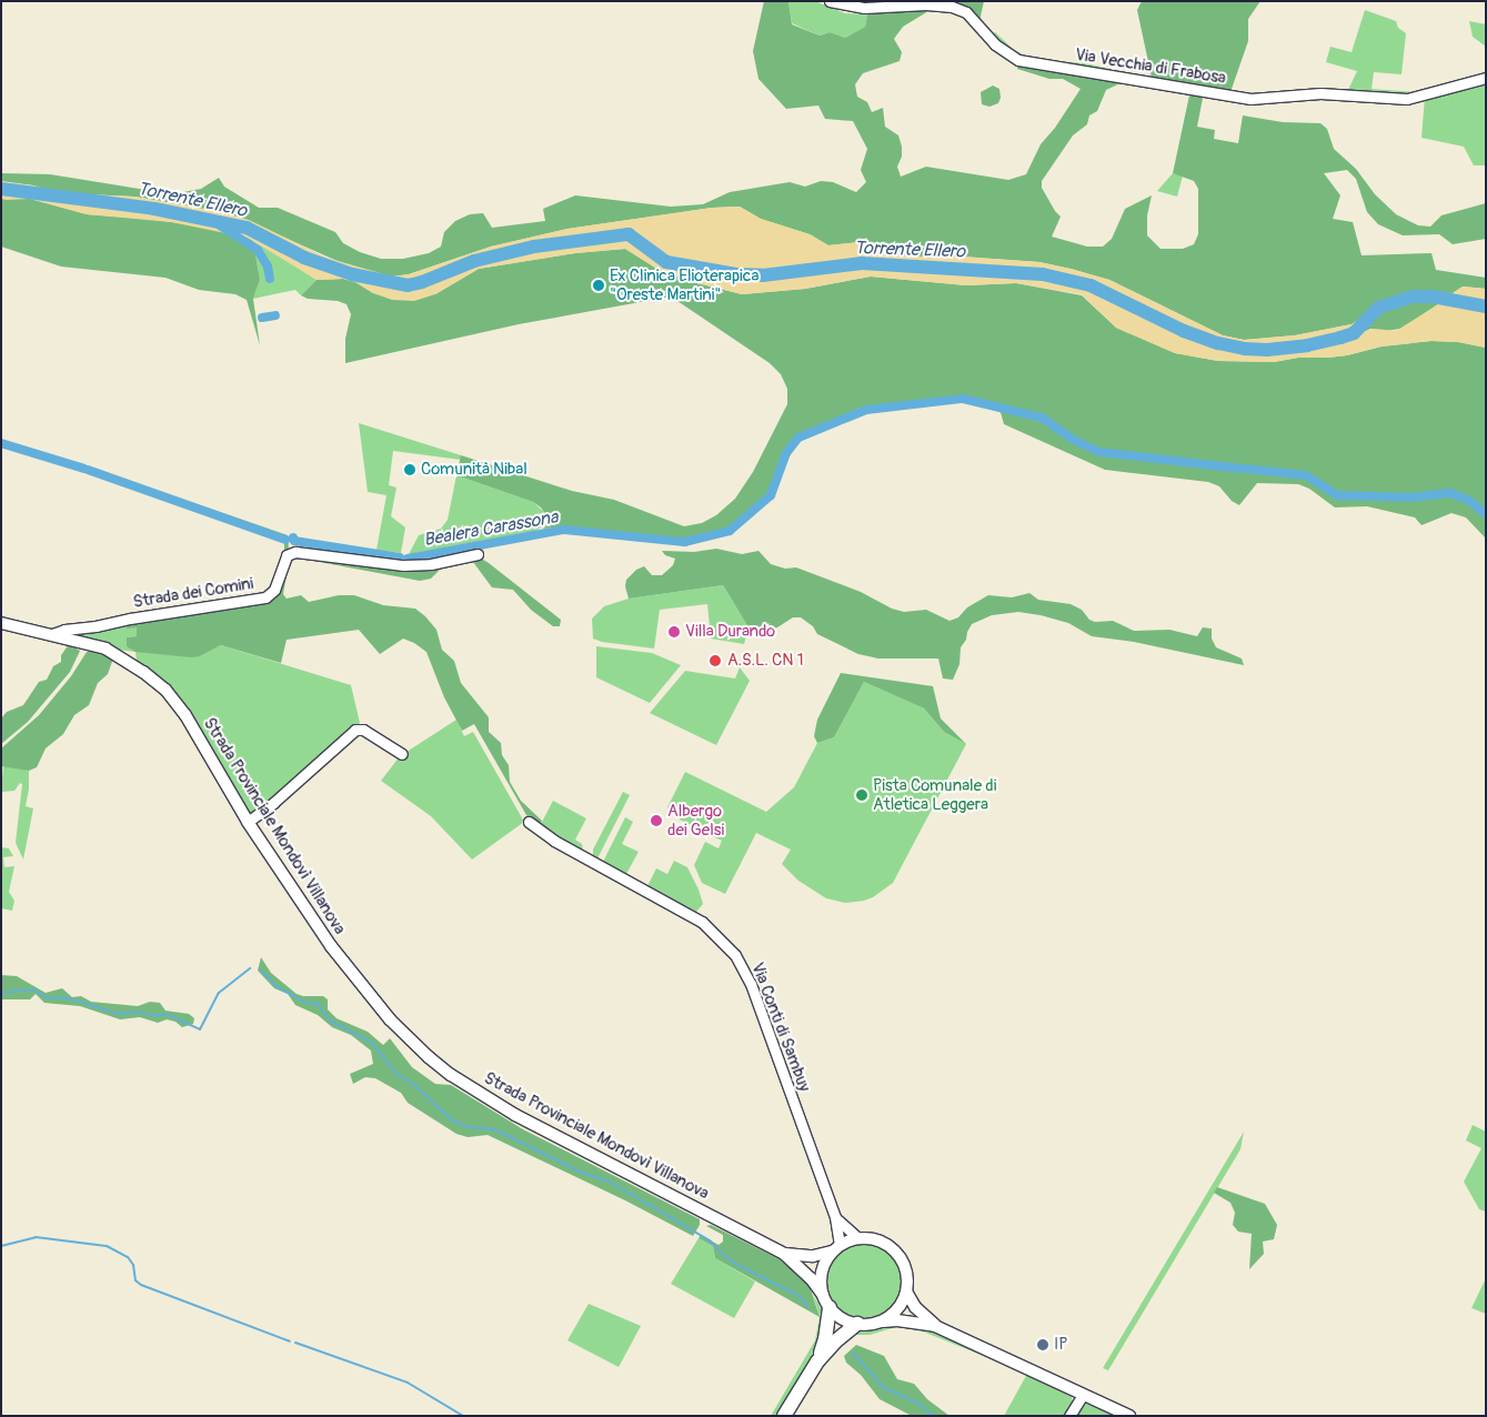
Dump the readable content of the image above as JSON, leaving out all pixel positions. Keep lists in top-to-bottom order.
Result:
{
  "streets": {
    "main road": ["Strada Provinciale Mondovì Villanova"],
    "street": ["Via Vecchia di Frabosa", "Strada dei Comini", "Via Conti di Sambuy"]
  },
  "crossings": [
    ["Strada dei Comini", "Strada Provinciale Mondovì Villanova"],
    ["Strada Provinciale Mondovì Villanova", "Via Conti di Sambuy"]
  ],
  "water": ["Torrente Ellero", "Bealera Carassona"],
  "places": [
    "Ex Clinica Elioterapica \"Oreste Martini\"",
    "Comunità Nibal",
    "Villa Durando",
    "A.S.L. CN 1",
    "Pista Comunale di Atletica Leggera",
    "Albergo dei Gelsi",
    "IP"
  ]
}
